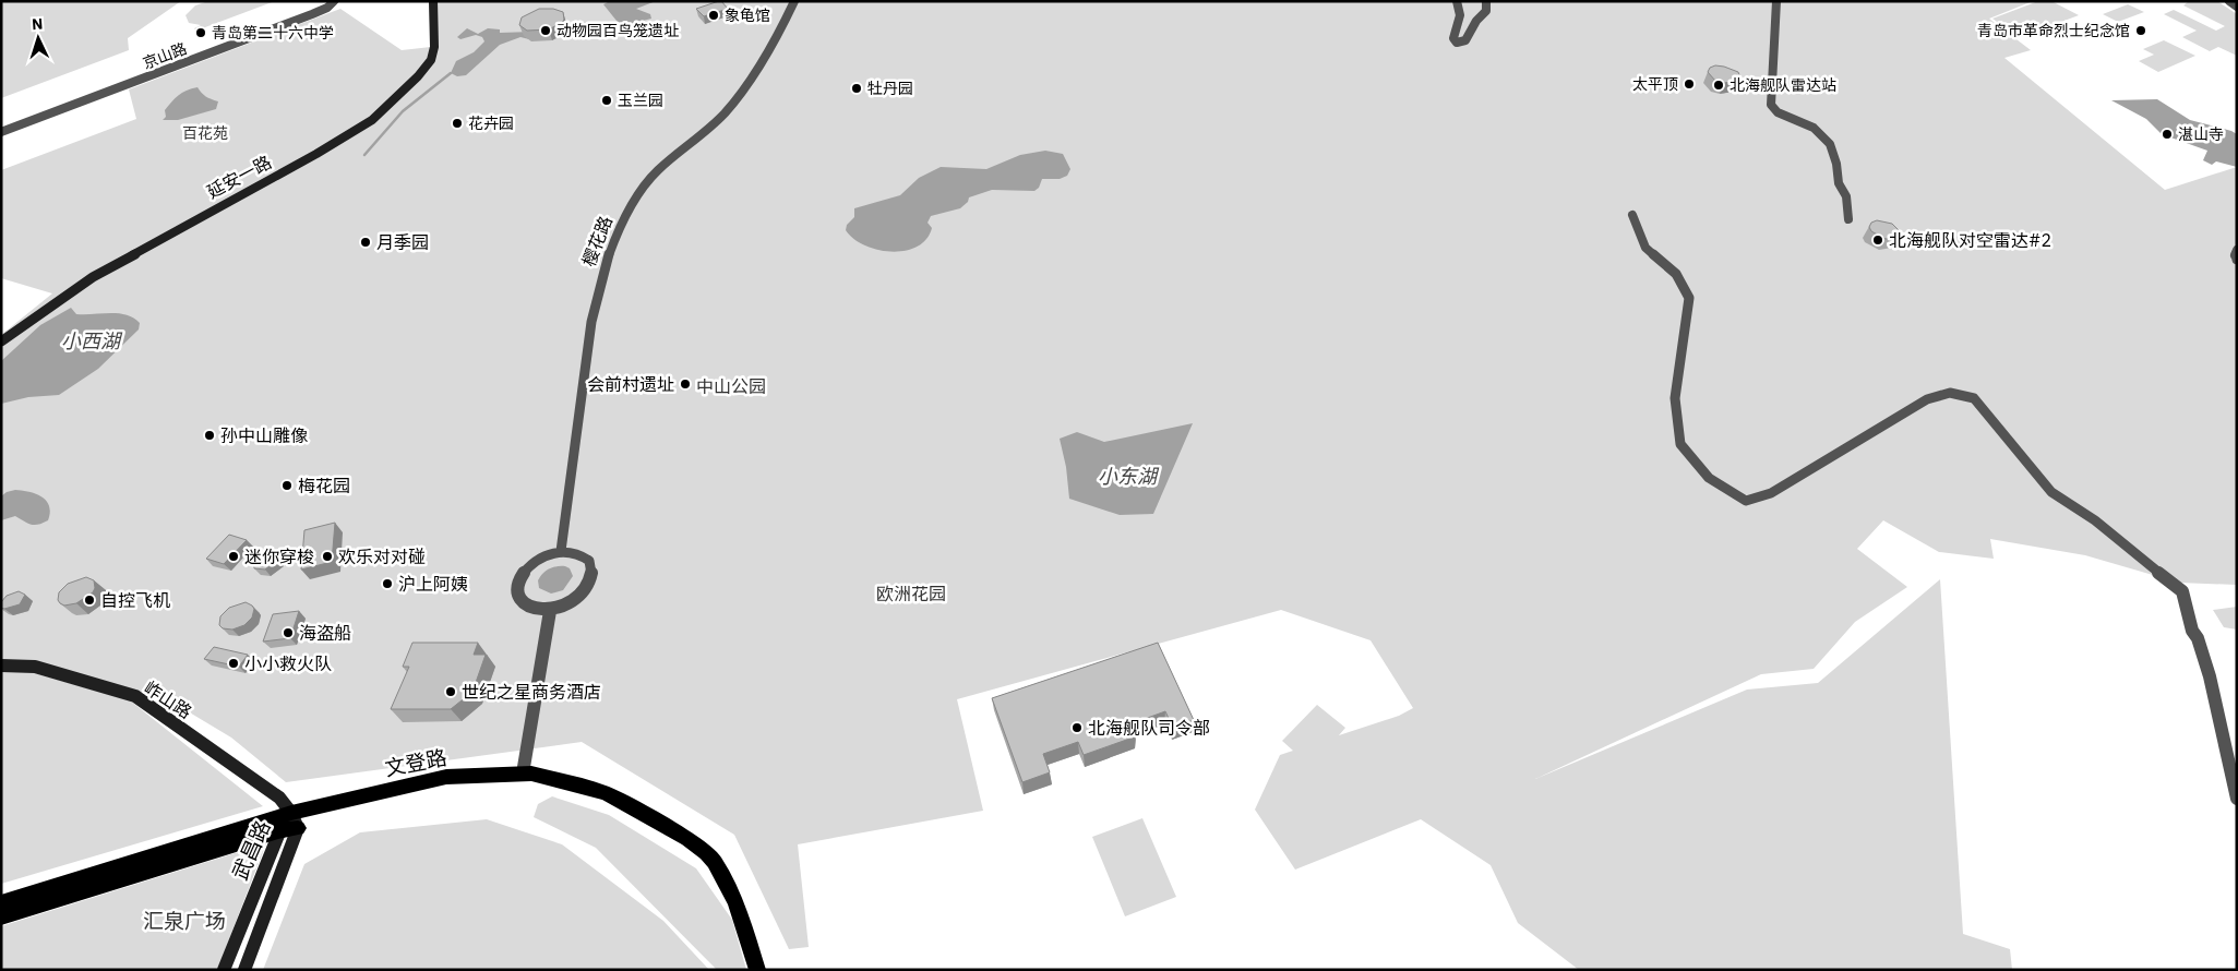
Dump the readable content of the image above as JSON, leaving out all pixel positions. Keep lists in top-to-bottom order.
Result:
{
  "streets": {
    "main road": [
      "延安一路",
      "岞山路",
      "文登路",
      "武昌路"
    ],
    "street": ["京山路", "樱花路"]
  },
  "crossings": [
    ["岞山路", "文登路"],
    ["岞山路", "武昌路"],
    ["文登路", "武昌路"]
  ],
  "water": ["小西湖", "小东湖"],
  "parks": [
    "百花苑",
    "中山公园",
    "欧洲花园",
    "汇泉广场"
  ],
  "places": [
    "象龟馆",
    "动物园百鸟笼遗址",
    "青岛市革命烈士纪念馆",
    "青岛第二十六中学",
    "太平顶",
    "北海舰队雷达站",
    "牡丹园",
    "玉兰园",
    "花卉园",
    "湛山寺",
    "北海舰队对空雷达#2",
    "月季园",
    "会前村遗址",
    "孙中山雕像",
    "梅花园",
    "迷你穿梭",
    "欢乐对对碰",
    "沪上阿姨",
    "自控飞机",
    "海盗船",
    "小小救火队",
    "世纪之星商务酒店",
    "北海舰队司令部"
  ],
  "north": "top"
}
